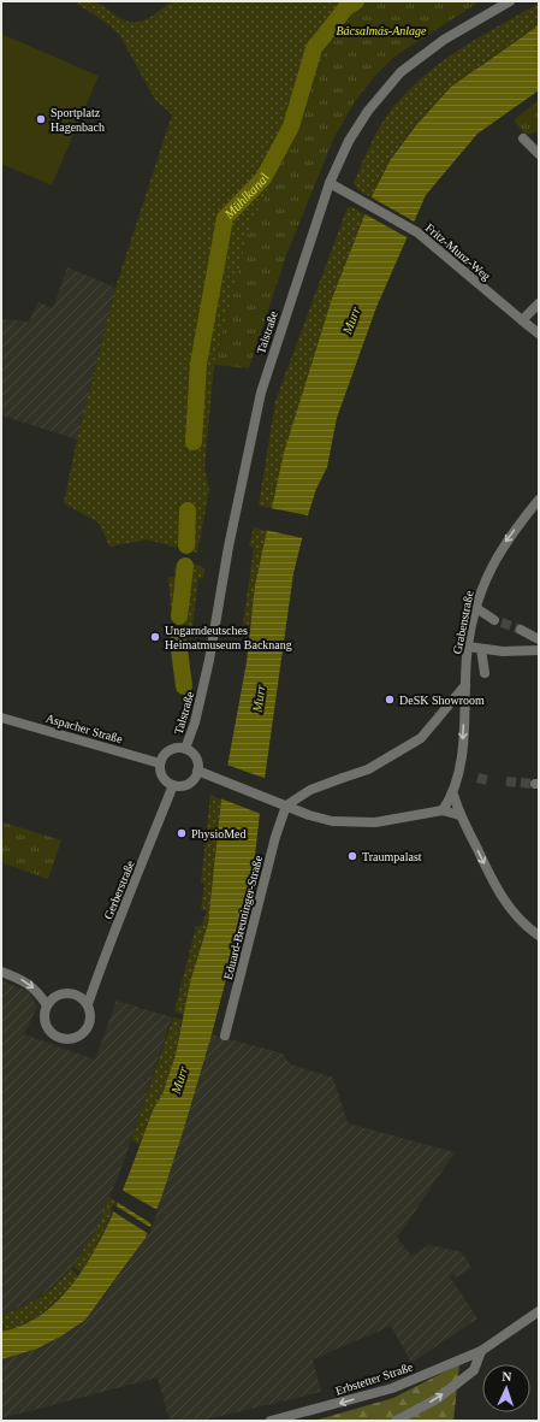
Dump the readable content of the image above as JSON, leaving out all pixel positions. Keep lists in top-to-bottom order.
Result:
{
  "streets": {
    "street": [
      "Fritz-Munz-Weg",
      "Talstraße",
      "Grabenstraße",
      "Aspacher Straße",
      "Gerberstraße",
      "Eduard-Breuninger-Straße",
      "Erbstetter Straße"
    ]
  },
  "crossings": [
    ["Fritz-Munz-Weg", "Talstraße"],
    ["Talstraße", "Aspacher Straße"],
    ["Talstraße", "Gerberstraße"],
    ["Aspacher Straße", "Gerberstraße"]
  ],
  "one_way": ["Grabenstraße"],
  "water": ["Mühlkanal", "Murr"],
  "parks": ["Bácsalmás-Anlage"],
  "places": [
    "Sportplatz Hagenbach",
    "Ungarndeutsches Heimatmuseum Backnang",
    "DeSK Showroom",
    "PhysioMed",
    "Traumpalast"
  ],
  "north": "top"
}
